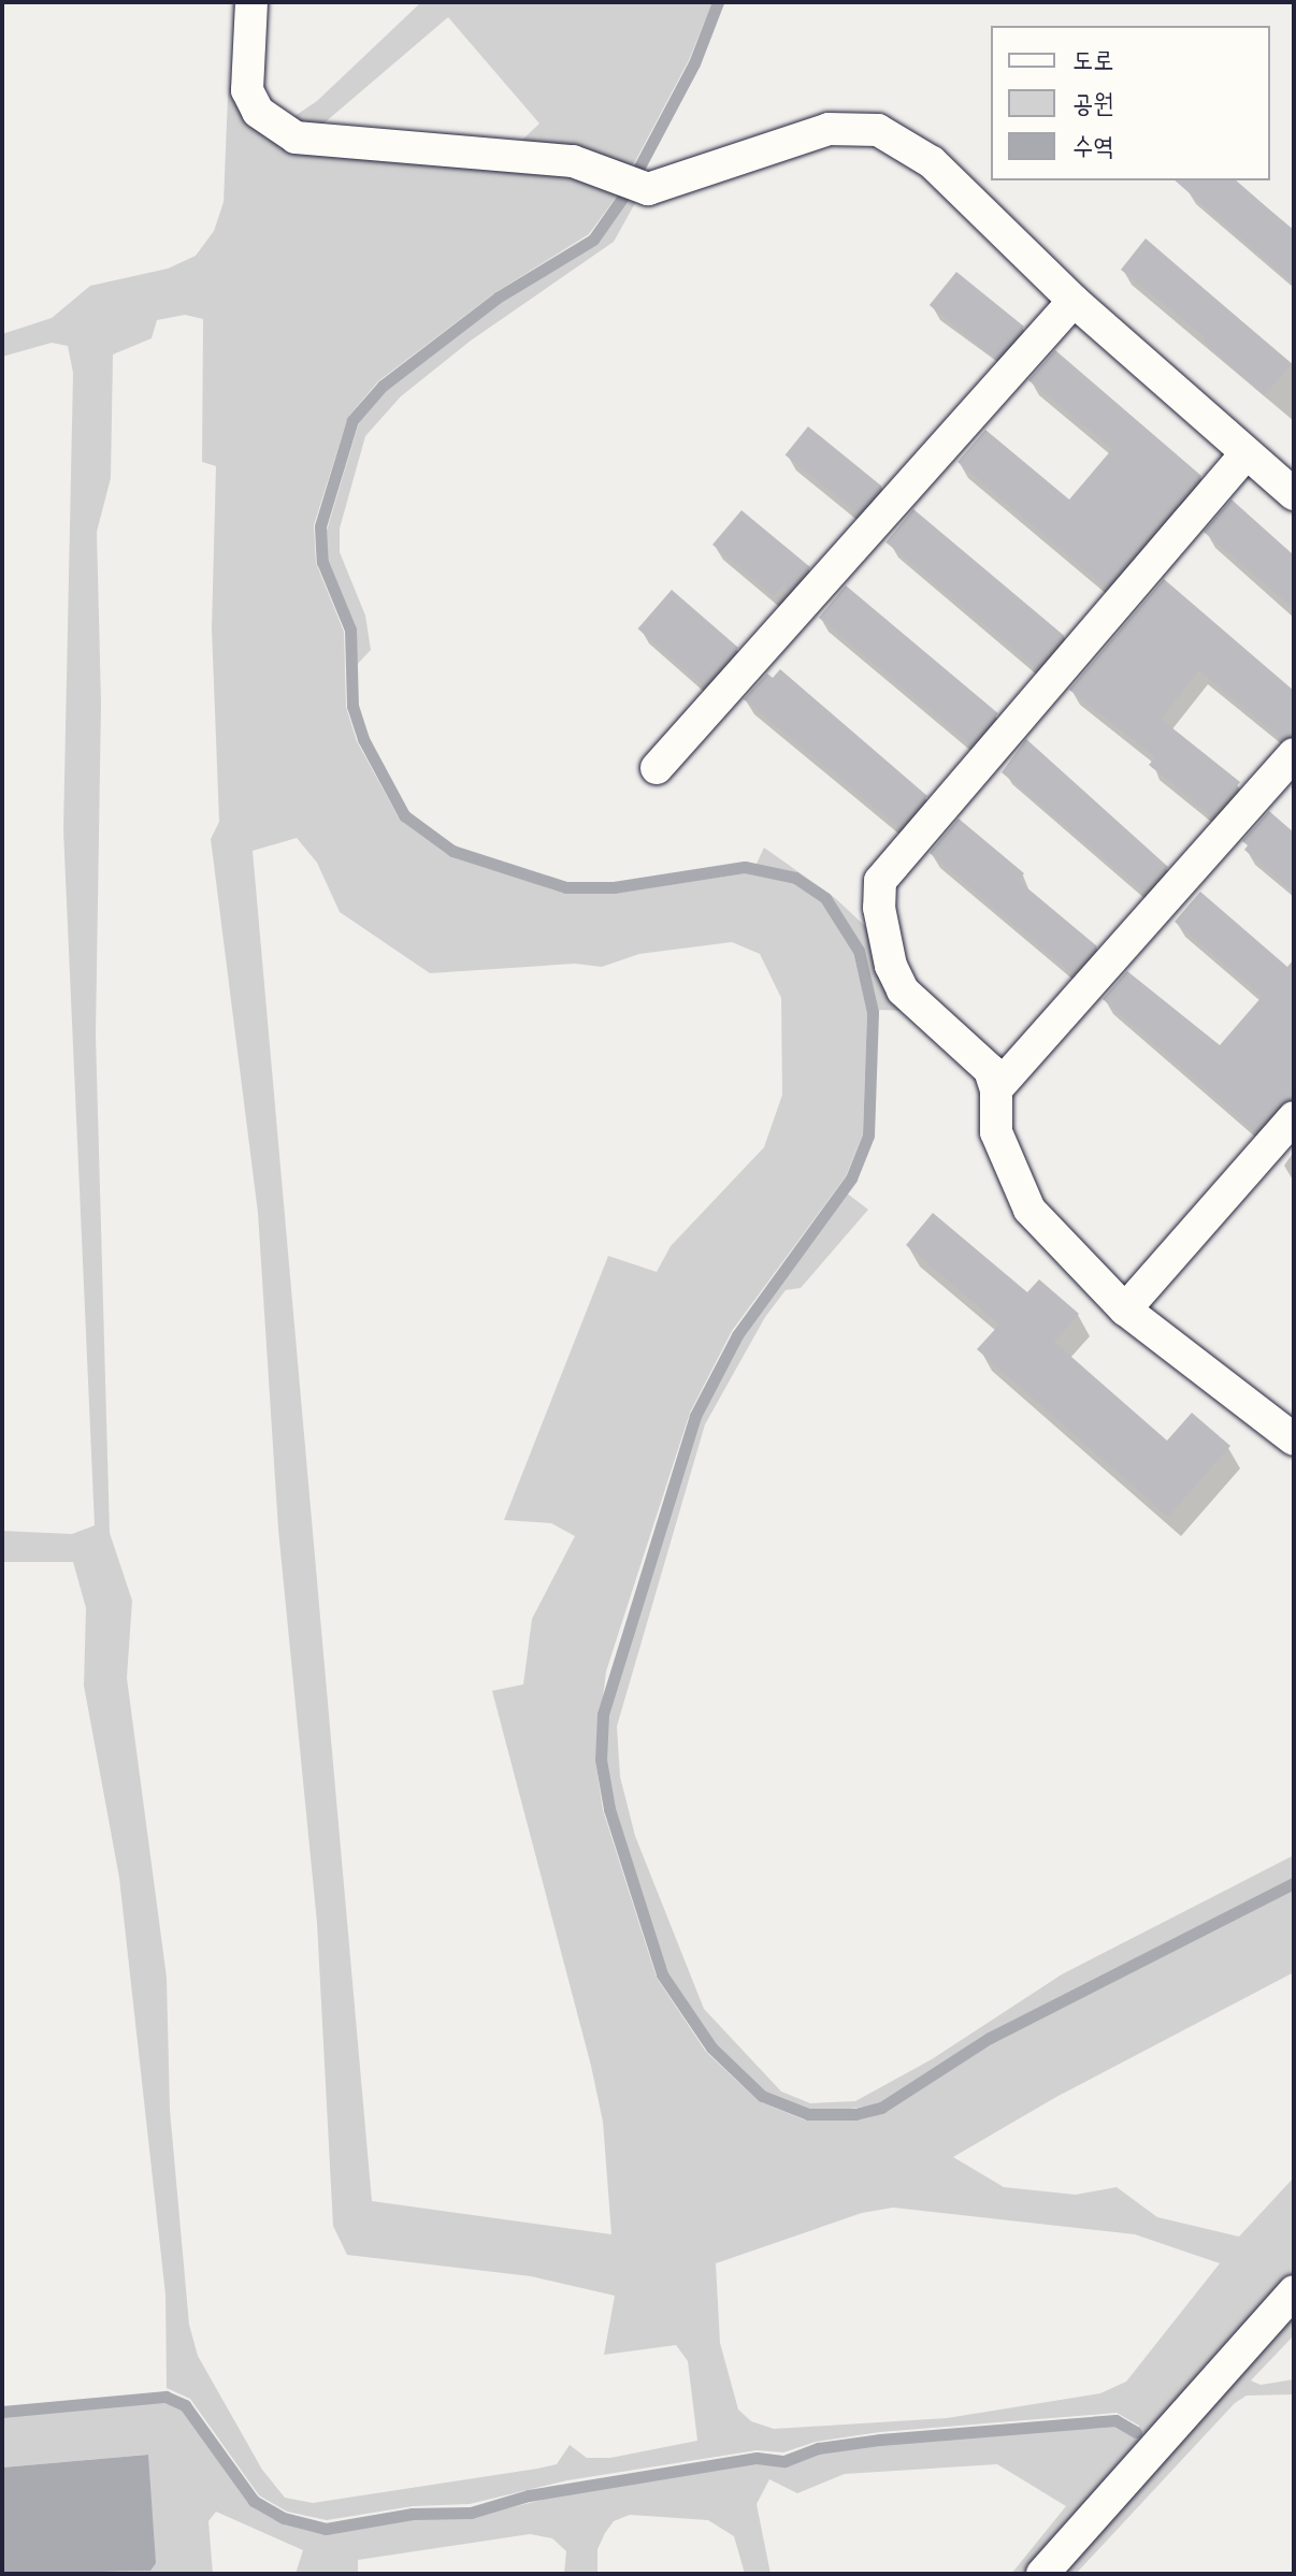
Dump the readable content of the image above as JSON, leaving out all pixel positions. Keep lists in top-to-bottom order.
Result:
{
  "legend": ["도로", "공원", "수역"]
}
